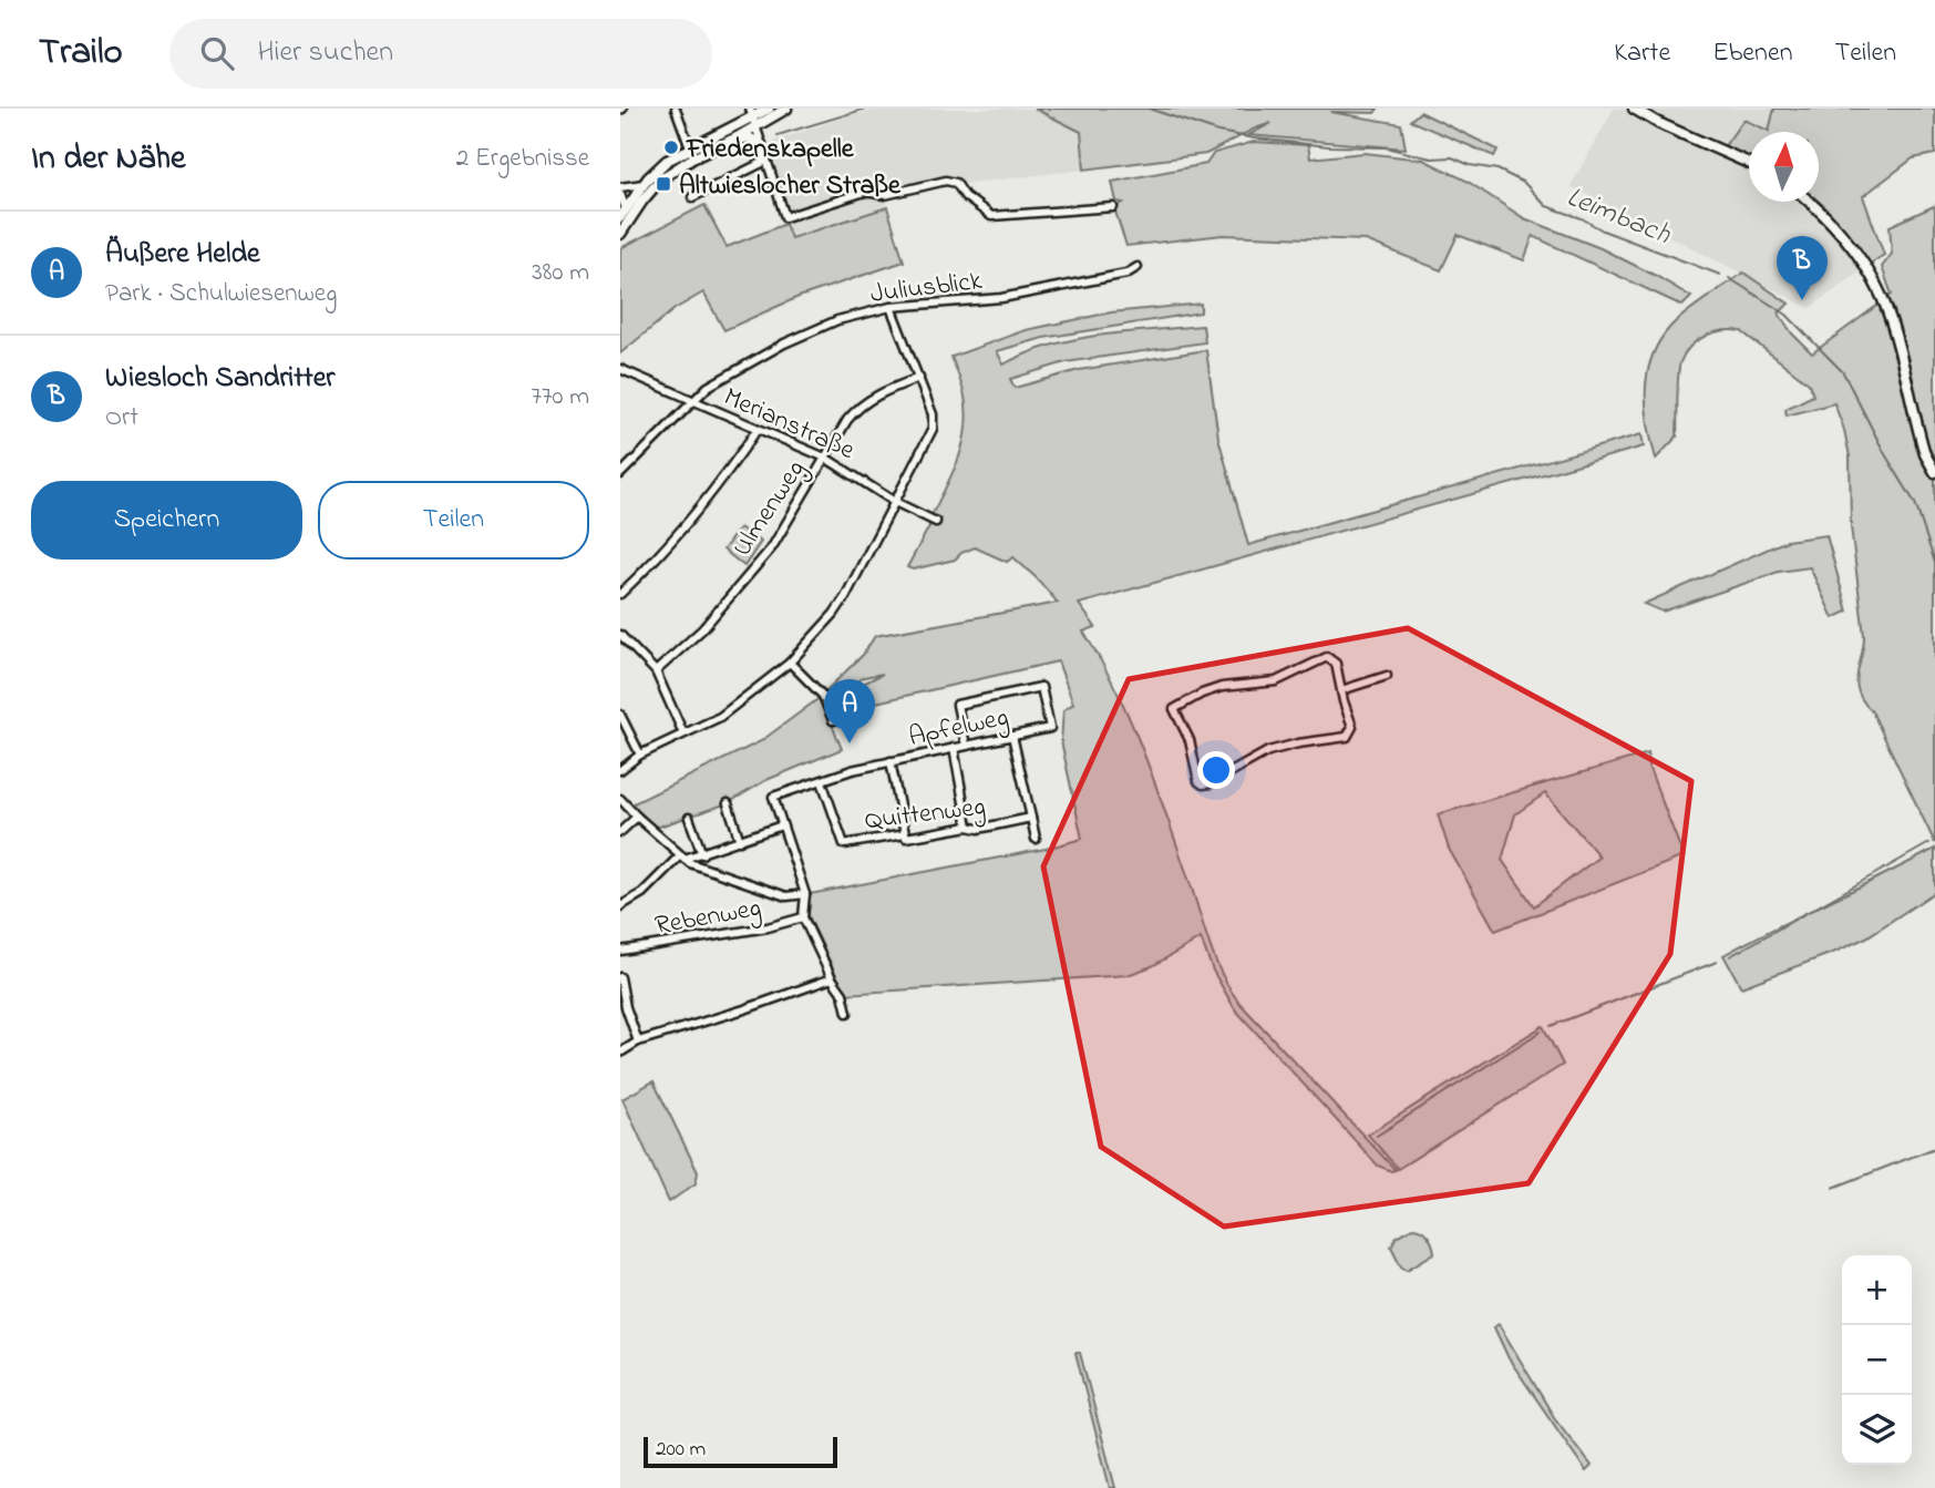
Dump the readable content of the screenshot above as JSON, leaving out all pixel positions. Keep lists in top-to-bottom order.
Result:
{
  "streets": {
    "street": [
      "Juliusblick",
      "Merianstraße",
      "Ulmenweg",
      "Apfelweg",
      "Quittenweg",
      "Rebenweg"
    ]
  },
  "crossings": [
    ["Juliusblick", "Merianstraße"],
    ["Merianstraße", "Ulmenweg"],
    ["Apfelweg", "Quittenweg"],
    ["Apfelweg", "Rebenweg"]
  ],
  "water": ["Leimbach"],
  "places": {
    "other": ["Friedenskapelle"],
    "transit": ["Altwieslocher Straße"]
  },
  "scale_bar": "200 m",
  "north": "top",
  "page": {
    "header": "Trailo",
    "search": "Hier suchen",
    "nav": ["Karte", "Ebenen", "Teilen"],
    "heading": ["In der Nähe", "2 Ergebnisse"],
    "list": [
      {
        "mark": "A",
        "name": "Äußere Helde",
        "note": "Park · Schulwiesenweg",
        "value": "380 m"
      },
      {
        "mark": "B",
        "name": "Wiesloch Sandritter",
        "note": "Ort",
        "value": "770 m"
      }
    ],
    "pins": ["B", "A"],
    "buttons": ["Speichern", "Teilen"],
    "map_buttons": ["+", "−"],
    "scale": "200 m"
  }
}
